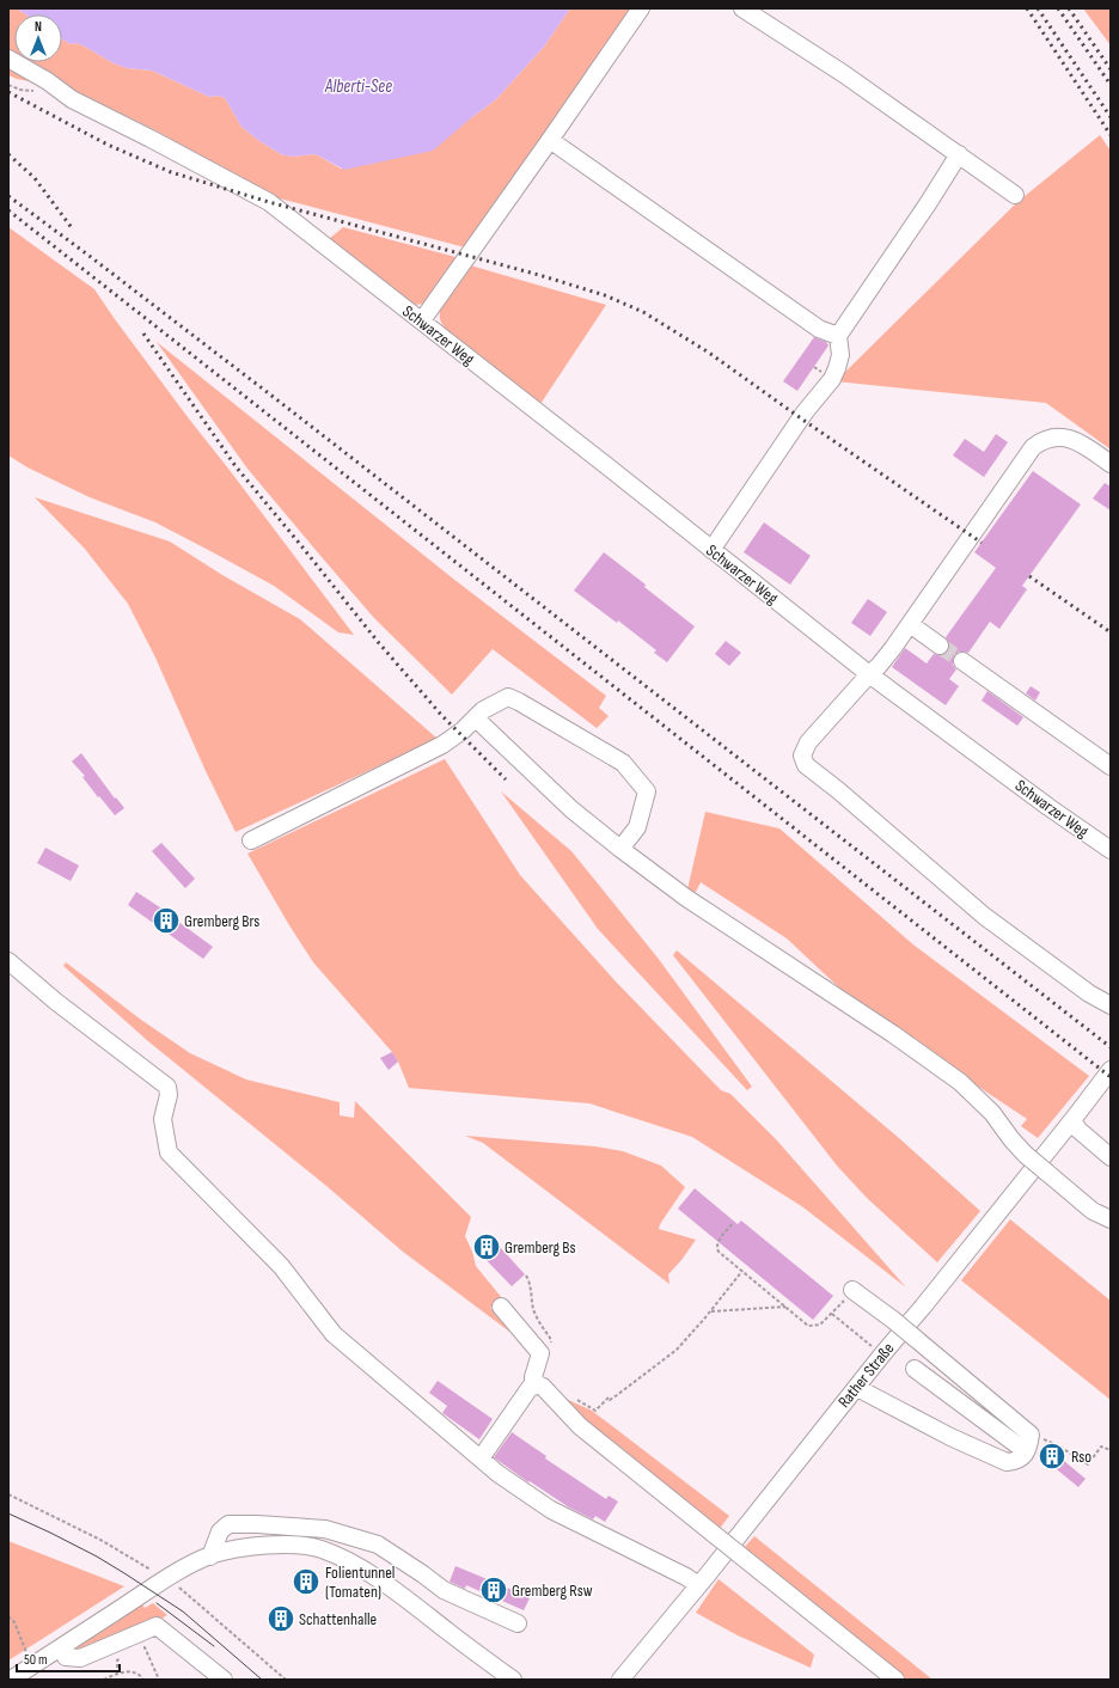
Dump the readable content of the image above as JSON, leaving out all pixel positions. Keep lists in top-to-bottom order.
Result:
{
  "streets": {
    "street": ["Schwarzer Weg", "Rather Straße"]
  },
  "water": ["Alberti-See"],
  "places": {
    "building": [
      "Gremberg Brs",
      "Gremberg Bs",
      "Rso",
      "Folientunnel (Tomaten)",
      "Gremberg Rsw",
      "Schattenhalle"
    ]
  },
  "scale_bar": "50 m",
  "north": "top"
}
